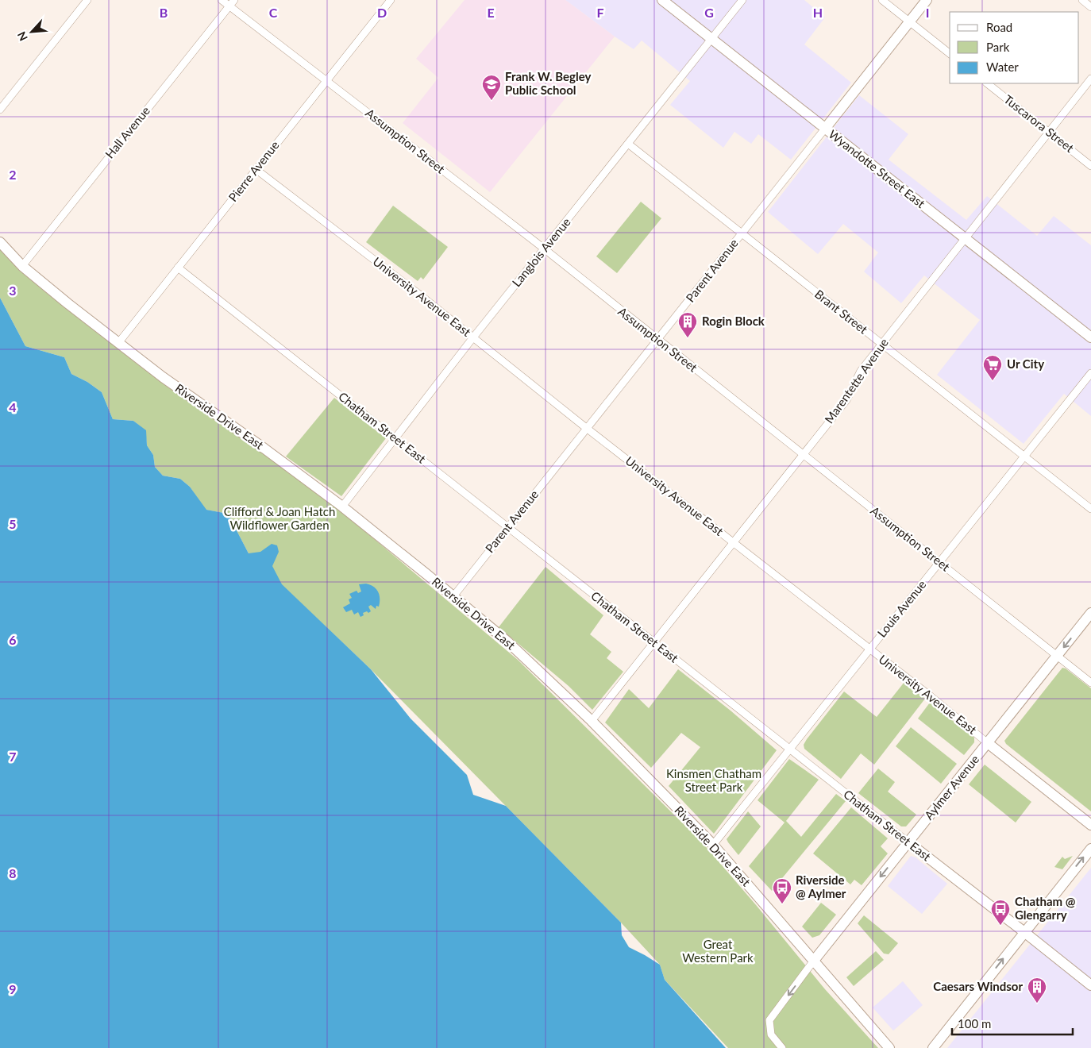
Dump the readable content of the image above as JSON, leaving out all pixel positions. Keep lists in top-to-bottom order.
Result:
{
  "streets": {
    "main road": [
      "Wyandotte Street East",
      "Parent Avenue",
      "University Avenue East",
      "Riverside Drive East",
      "Chatham Street East",
      "Aylmer Avenue"
    ],
    "street": [
      "Tuscarora Street",
      "Hall Avenue",
      "Assumption Street",
      "Pierre Avenue",
      "Langlois Avenue",
      "Brant Street",
      "Marentette Avenue",
      "Louis Avenue"
    ]
  },
  "crossings": [
    ["Tuscarora Street", "Marentette Avenue"],
    ["Hall Avenue", "Assumption Street"],
    ["Hall Avenue", "Riverside Drive East"],
    ["Assumption Street", "Pierre Avenue"],
    ["Assumption Street", "Langlois Avenue"],
    ["Assumption Street", "Parent Avenue"],
    ["Assumption Street", "Marentette Avenue"],
    ["Assumption Street", "Louis Avenue"],
    ["Assumption Street", "Aylmer Avenue"],
    ["Wyandotte Street East", "Langlois Avenue"],
    ["Wyandotte Street East", "Parent Avenue"],
    ["Wyandotte Street East", "Marentette Avenue"],
    ["Pierre Avenue", "University Avenue East"],
    ["Pierre Avenue", "Riverside Drive East"],
    ["Pierre Avenue", "Chatham Street East"],
    ["Langlois Avenue", "University Avenue East"],
    ["Langlois Avenue", "Brant Street"],
    ["Langlois Avenue", "Riverside Drive East"],
    ["Langlois Avenue", "Chatham Street East"],
    ["Parent Avenue", "University Avenue East"],
    ["Parent Avenue", "Brant Street"],
    ["Parent Avenue", "Riverside Drive East"],
    ["Parent Avenue", "Chatham Street East"],
    ["University Avenue East", "Marentette Avenue"],
    ["University Avenue East", "Louis Avenue"],
    ["University Avenue East", "Aylmer Avenue"],
    ["Brant Street", "Marentette Avenue"],
    ["Brant Street", "Louis Avenue"],
    ["Marentette Avenue", "Riverside Drive East"],
    ["Marentette Avenue", "Chatham Street East"],
    ["Riverside Drive East", "Louis Avenue"],
    ["Riverside Drive East", "Aylmer Avenue"],
    ["Chatham Street East", "Louis Avenue"],
    ["Chatham Street East", "Aylmer Avenue"]
  ],
  "one_way": ["Aylmer Avenue"],
  "parks": ["Clifford & Joan Hatch Wildflower Garden", "Kinsmen Chatham Street Park", "Great Western Park"],
  "places": {
    "school or university": ["Frank W. Begley Public School"],
    "building": ["Rogin Block", "Caesars Windsor"],
    "supermarket": ["Ur City"],
    "bus stop": ["Riverside @ Aylmer", "Chatham @ Glengarry"]
  },
  "legend": ["Road", "Park", "Water"],
  "scale_bar": "100 m",
  "north": "bottom left",
  "grid": {
    "columns": [
      "B",
      "C",
      "D",
      "E",
      "F",
      "G",
      "H",
      "I"
    ],
    "rows": [
      "2",
      "3",
      "4",
      "5",
      "6",
      "7",
      "8",
      "9"
    ]
  }
}
